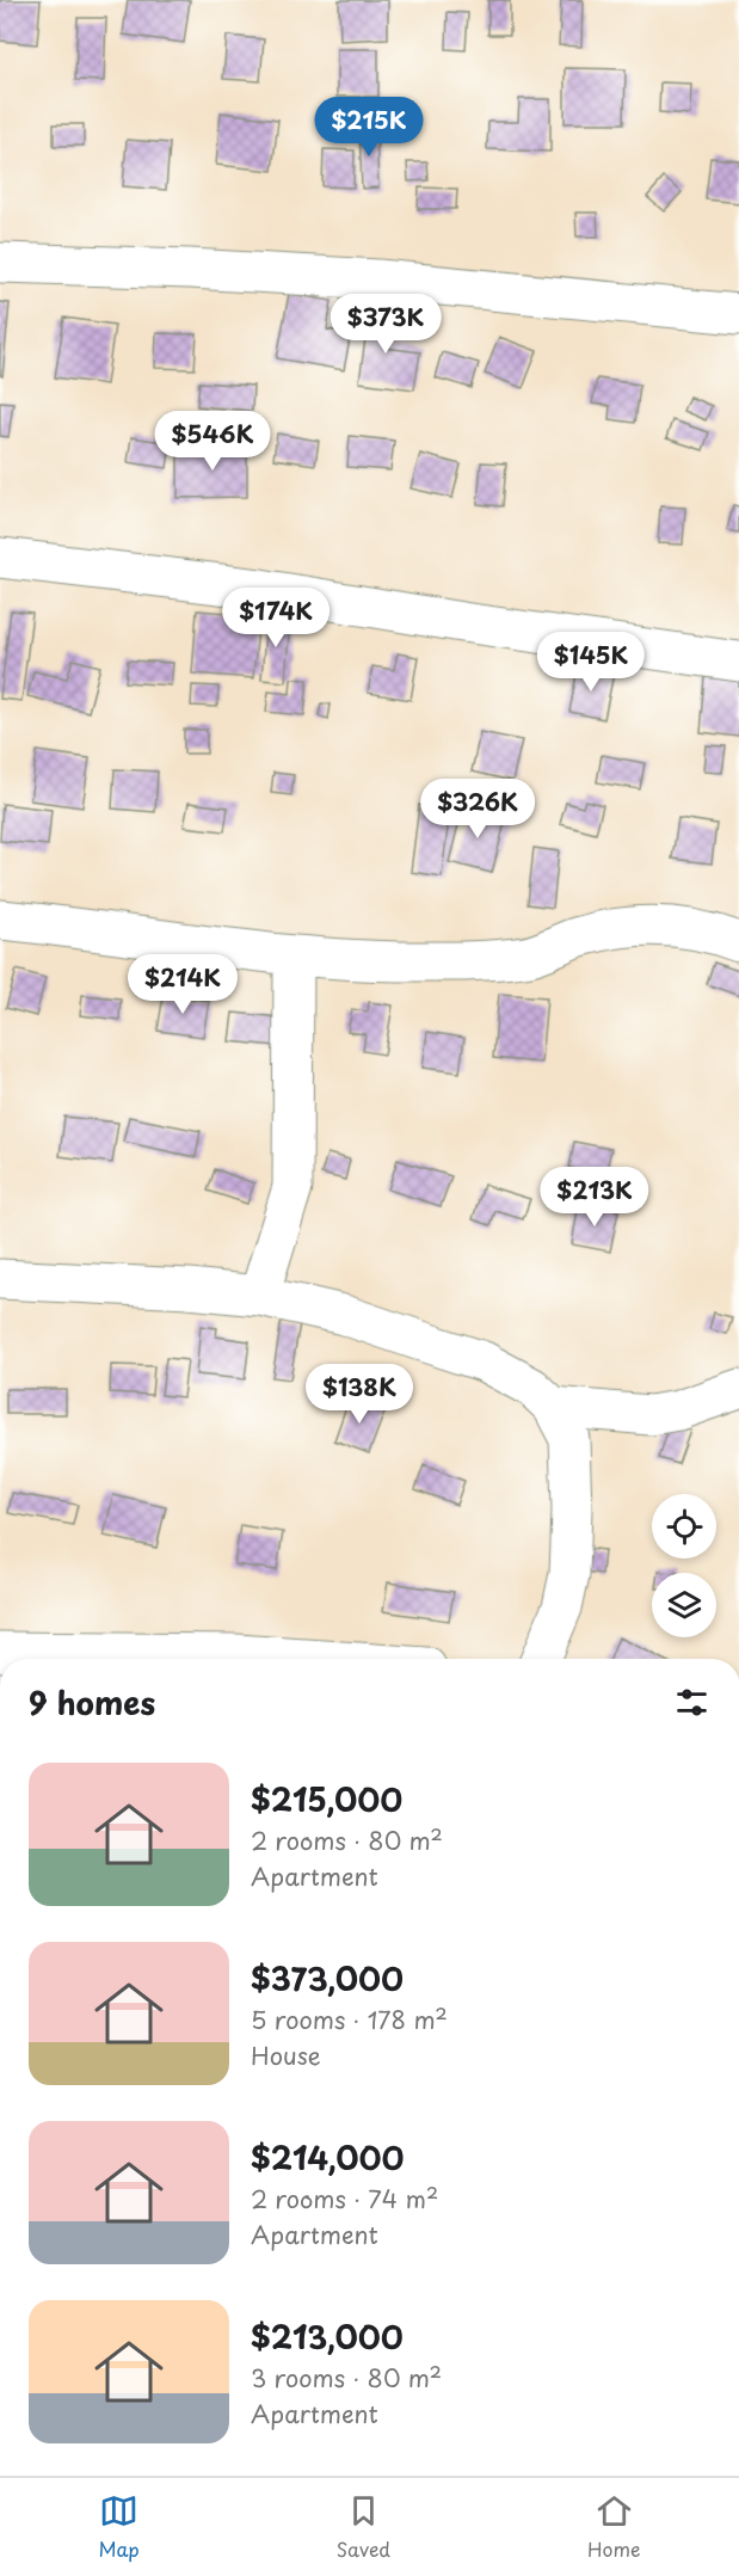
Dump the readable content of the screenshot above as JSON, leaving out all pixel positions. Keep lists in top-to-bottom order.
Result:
{
  "page": {
    "price": [
      "$215K",
      "$373K",
      "$546K",
      "$174K",
      "$145K",
      "$326K",
      "$214K",
      "$213K",
      "$138K"
    ],
    "heading": "9 homes",
    "list": [
      {
        "name": "$215,000",
        "note": "2 rooms · 80 m² · Apartment"
      },
      {
        "name": "$373,000",
        "note": "5 rooms · 178 m² · House"
      },
      {
        "name": "$214,000",
        "note": "2 rooms · 74 m² · Apartment"
      },
      {
        "name": "$213,000",
        "note": "3 rooms · 80 m² · Apartment"
      }
    ],
    "tabs": ["Map", "Saved", "Home"]
  }
}
